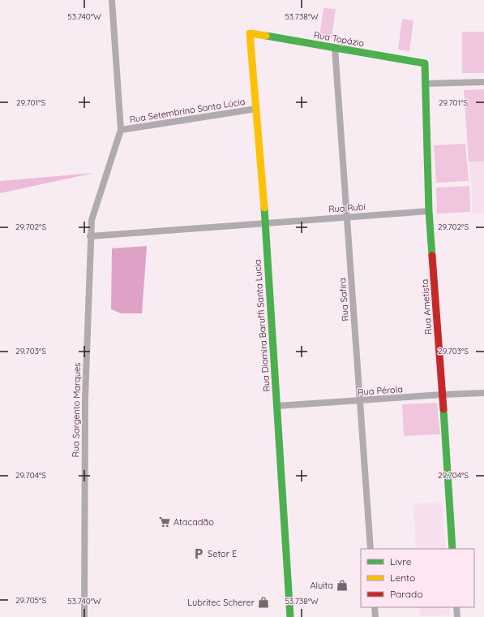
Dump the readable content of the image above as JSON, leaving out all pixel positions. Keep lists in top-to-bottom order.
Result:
{
  "streets": {
    "street": [
      "Rua Topázio",
      "Rua Setembrino Santa Lúcia",
      "Rua Rubi",
      "Rua Safira",
      "Rua Ametista",
      "Rua Diomira Baruffi Santa Lucia",
      "Rua Pérola",
      "Rua Sargento Marques"
    ]
  },
  "crossings": [
    ["Rua Topázio", "Rua Safira"],
    ["Rua Topázio", "Rua Ametista"],
    ["Rua Topázio", "Rua Diomira Baruffi Santa Lucia"],
    ["Rua Setembrino Santa Lúcia", "Rua Diomira Baruffi Santa Lucia"],
    ["Rua Setembrino Santa Lúcia", "Rua Sargento Marques"],
    ["Rua Rubi", "Rua Safira"],
    ["Rua Rubi", "Rua Ametista"],
    ["Rua Rubi", "Rua Diomira Baruffi Santa Lucia"],
    ["Rua Rubi", "Rua Sargento Marques"],
    ["Rua Safira", "Rua Pérola"],
    ["Rua Ametista", "Rua Pérola"],
    ["Rua Diomira Baruffi Santa Lucia", "Rua Pérola"]
  ],
  "places": {
    "supermarket": ["Atacadão"],
    "parking": ["Setor E"],
    "shop": ["Aluita", "Lubritec Scherer"]
  },
  "legend": ["Livre", "Lento", "Parado"],
  "coordinates": [
    "53.740°W",
    "53.738°W",
    "29.701°S",
    "29.702°S",
    "29.703°S",
    "29.704°S",
    "29.705°S"
  ]
}
